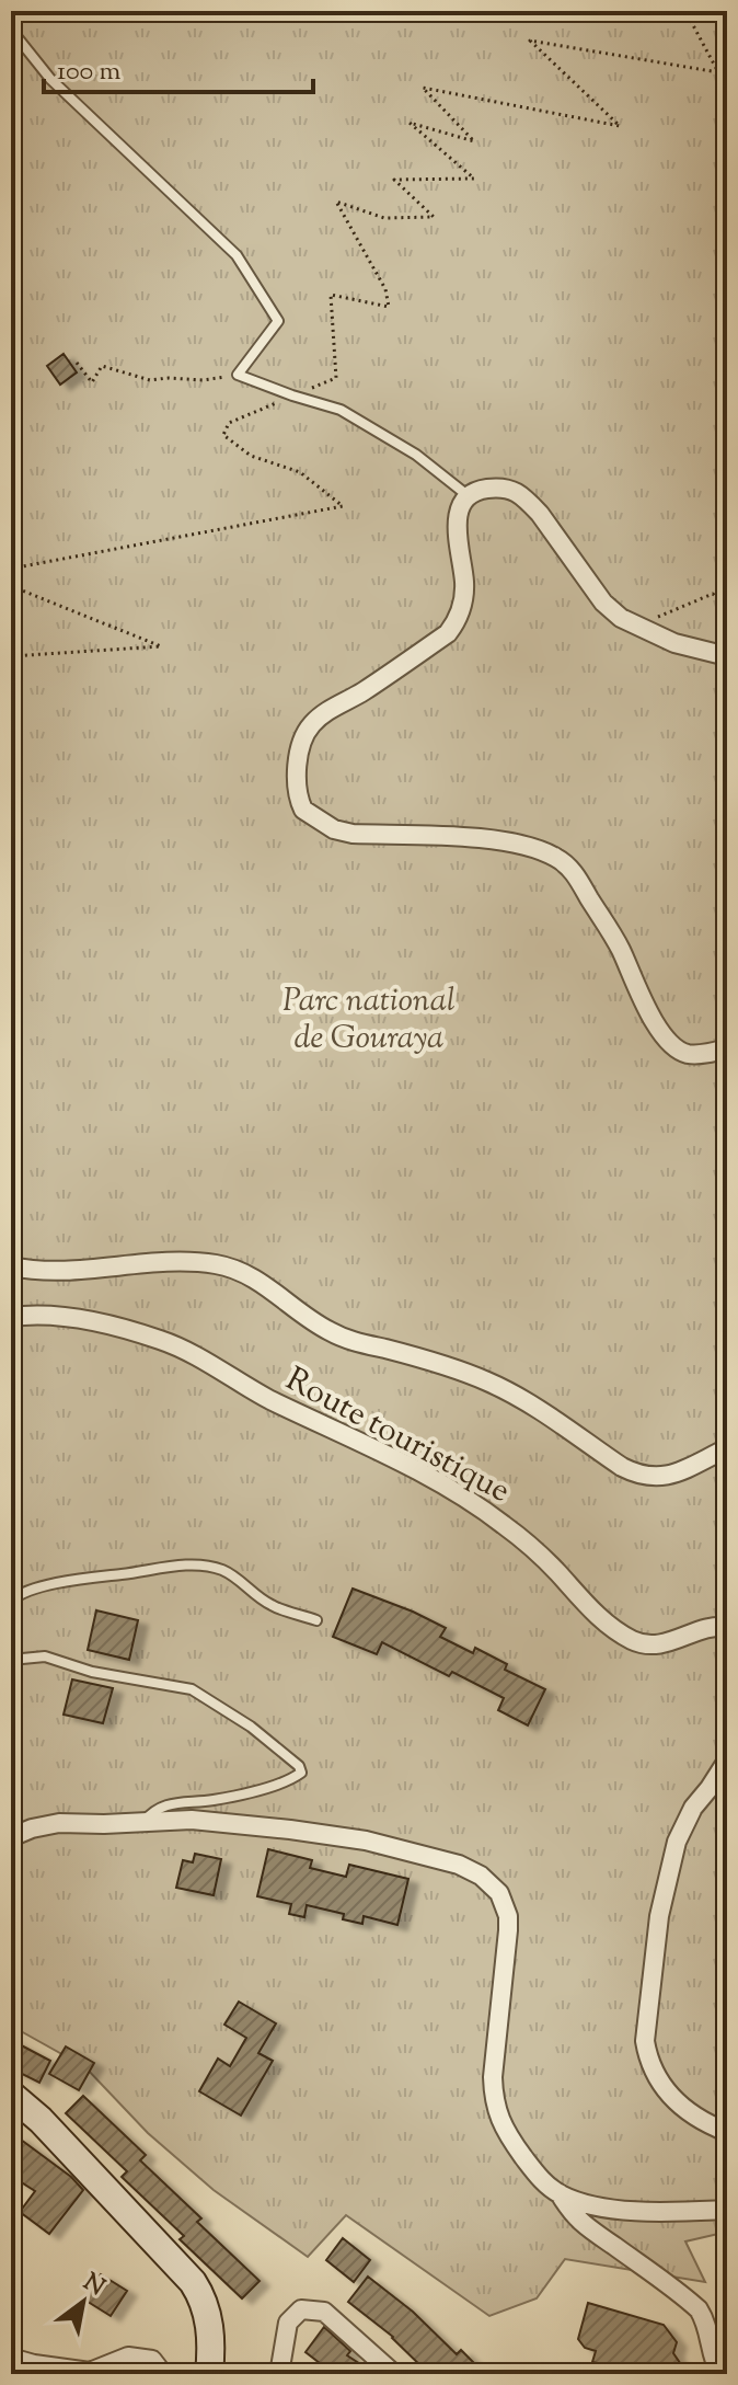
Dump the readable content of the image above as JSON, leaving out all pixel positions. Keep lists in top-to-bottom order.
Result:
{
  "streets": {
    "street": ["Route touristique"]
  },
  "parks": ["Parc national de Gouraya"],
  "scale_bar": "100 m",
  "north": "top right"
}
